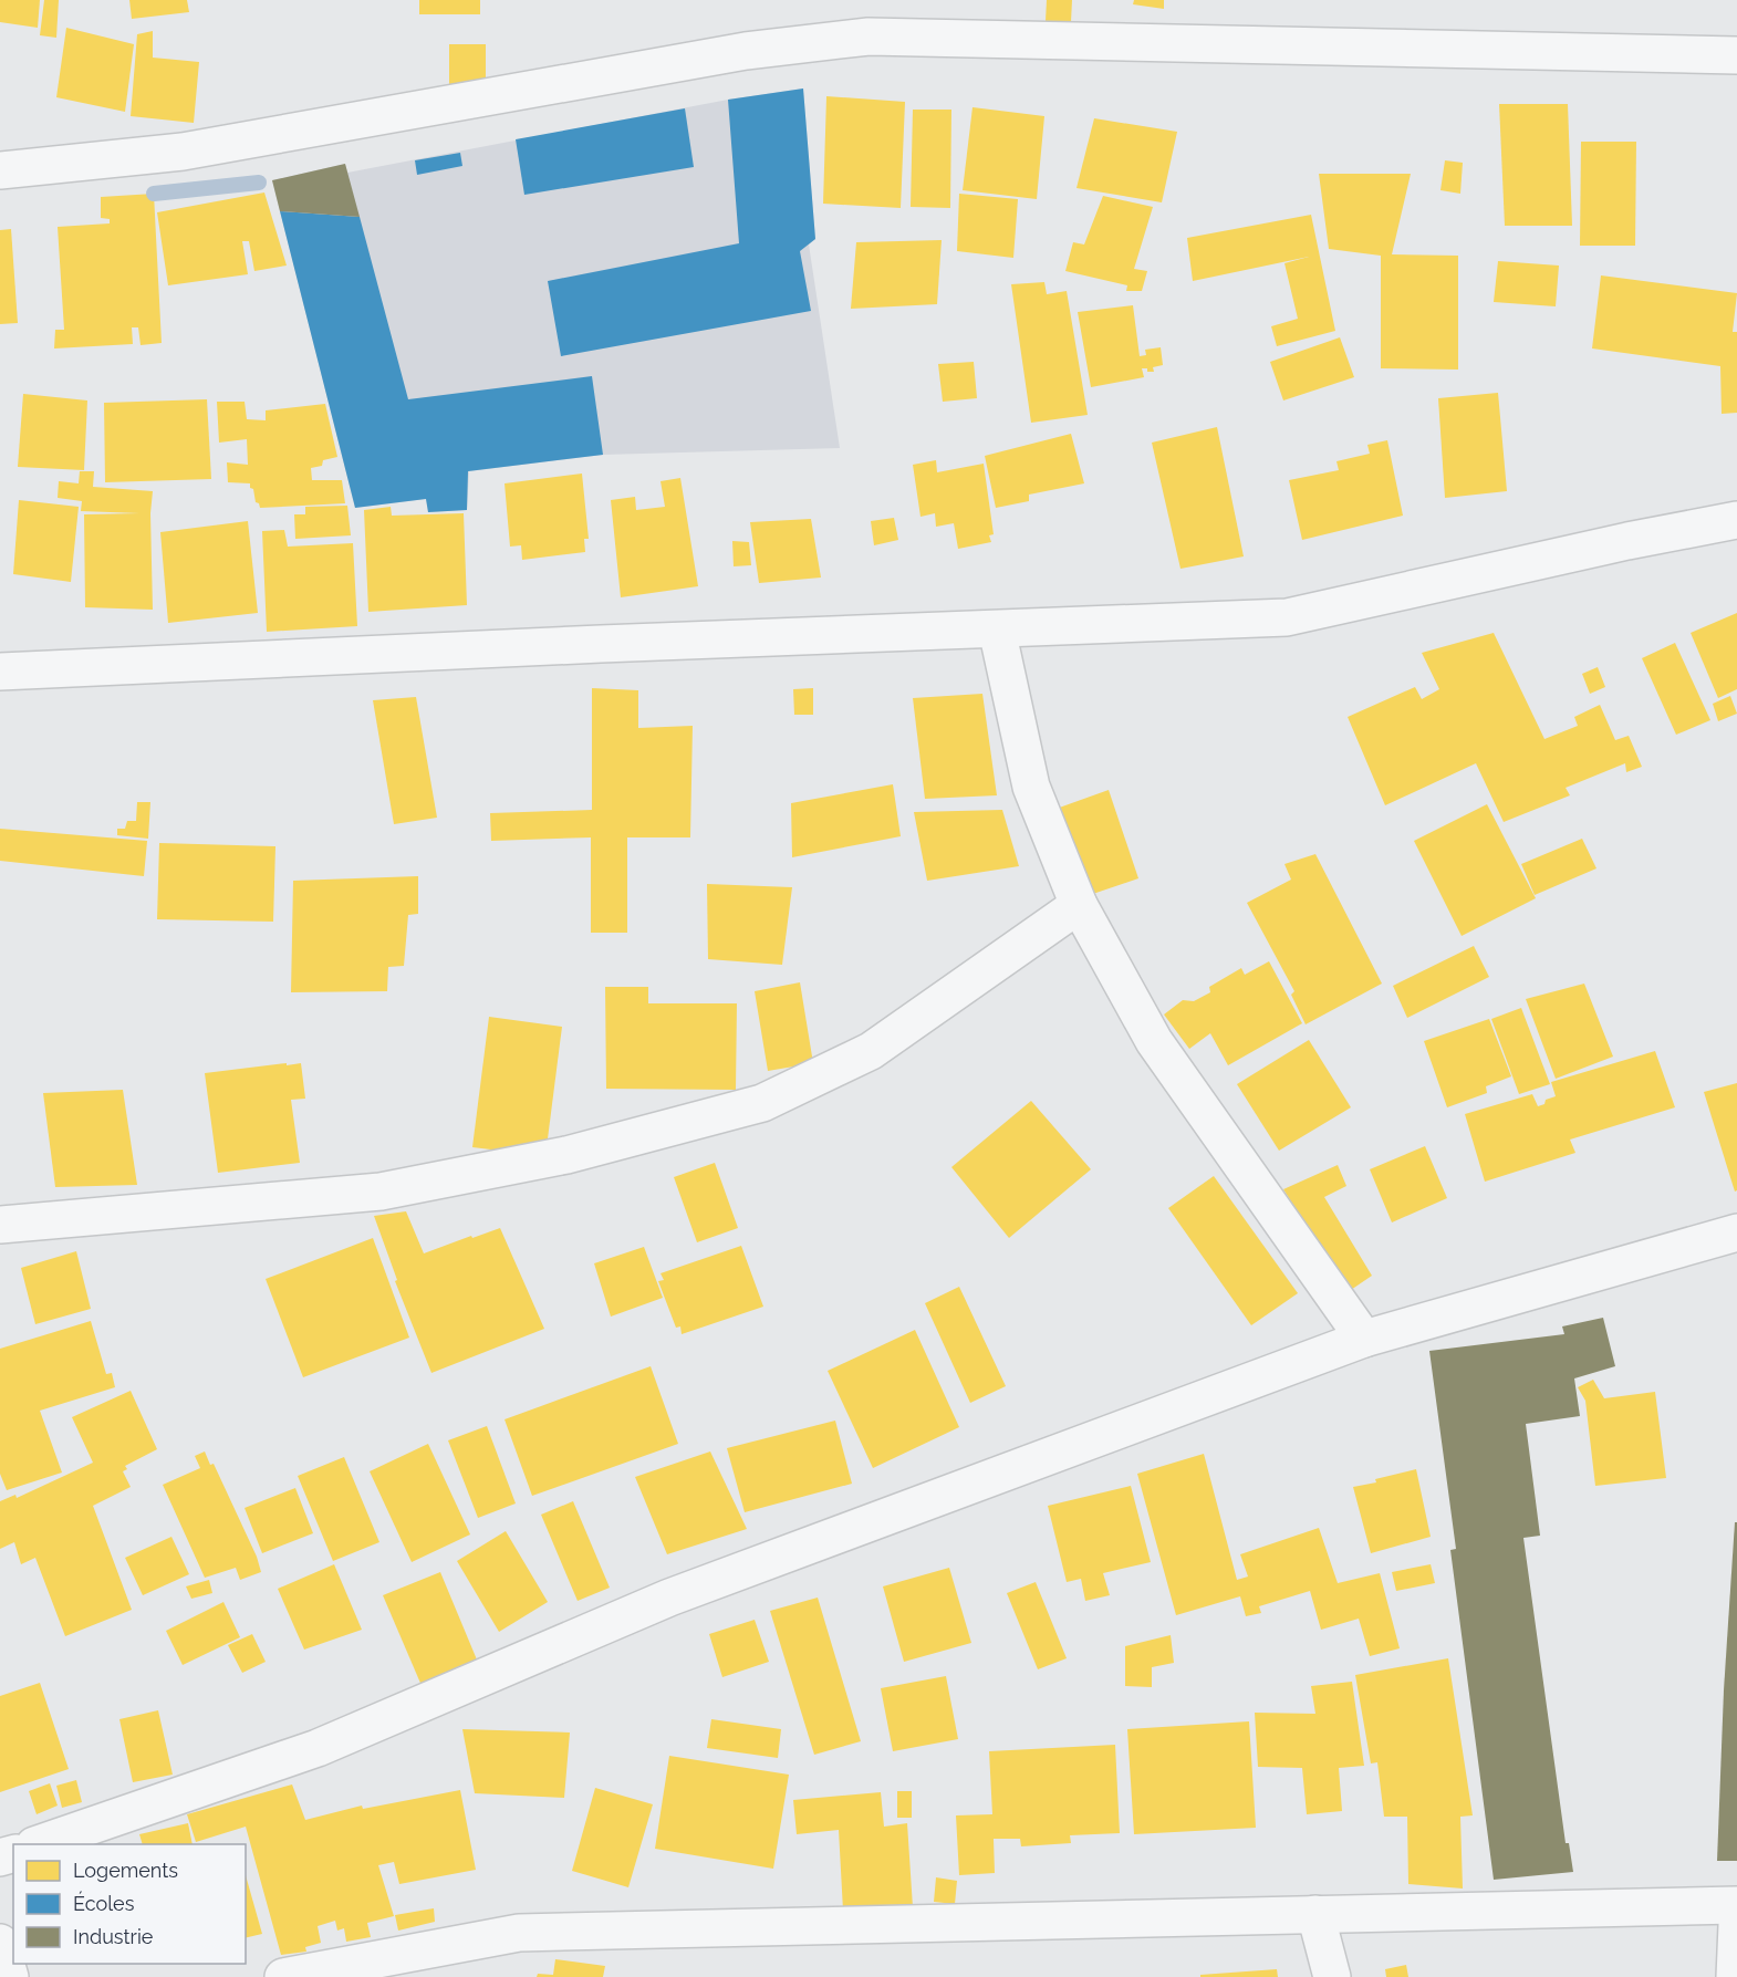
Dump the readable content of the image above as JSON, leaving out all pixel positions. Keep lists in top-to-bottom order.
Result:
{
  "legend": ["Logements", "Écoles", "Industrie"]
}
